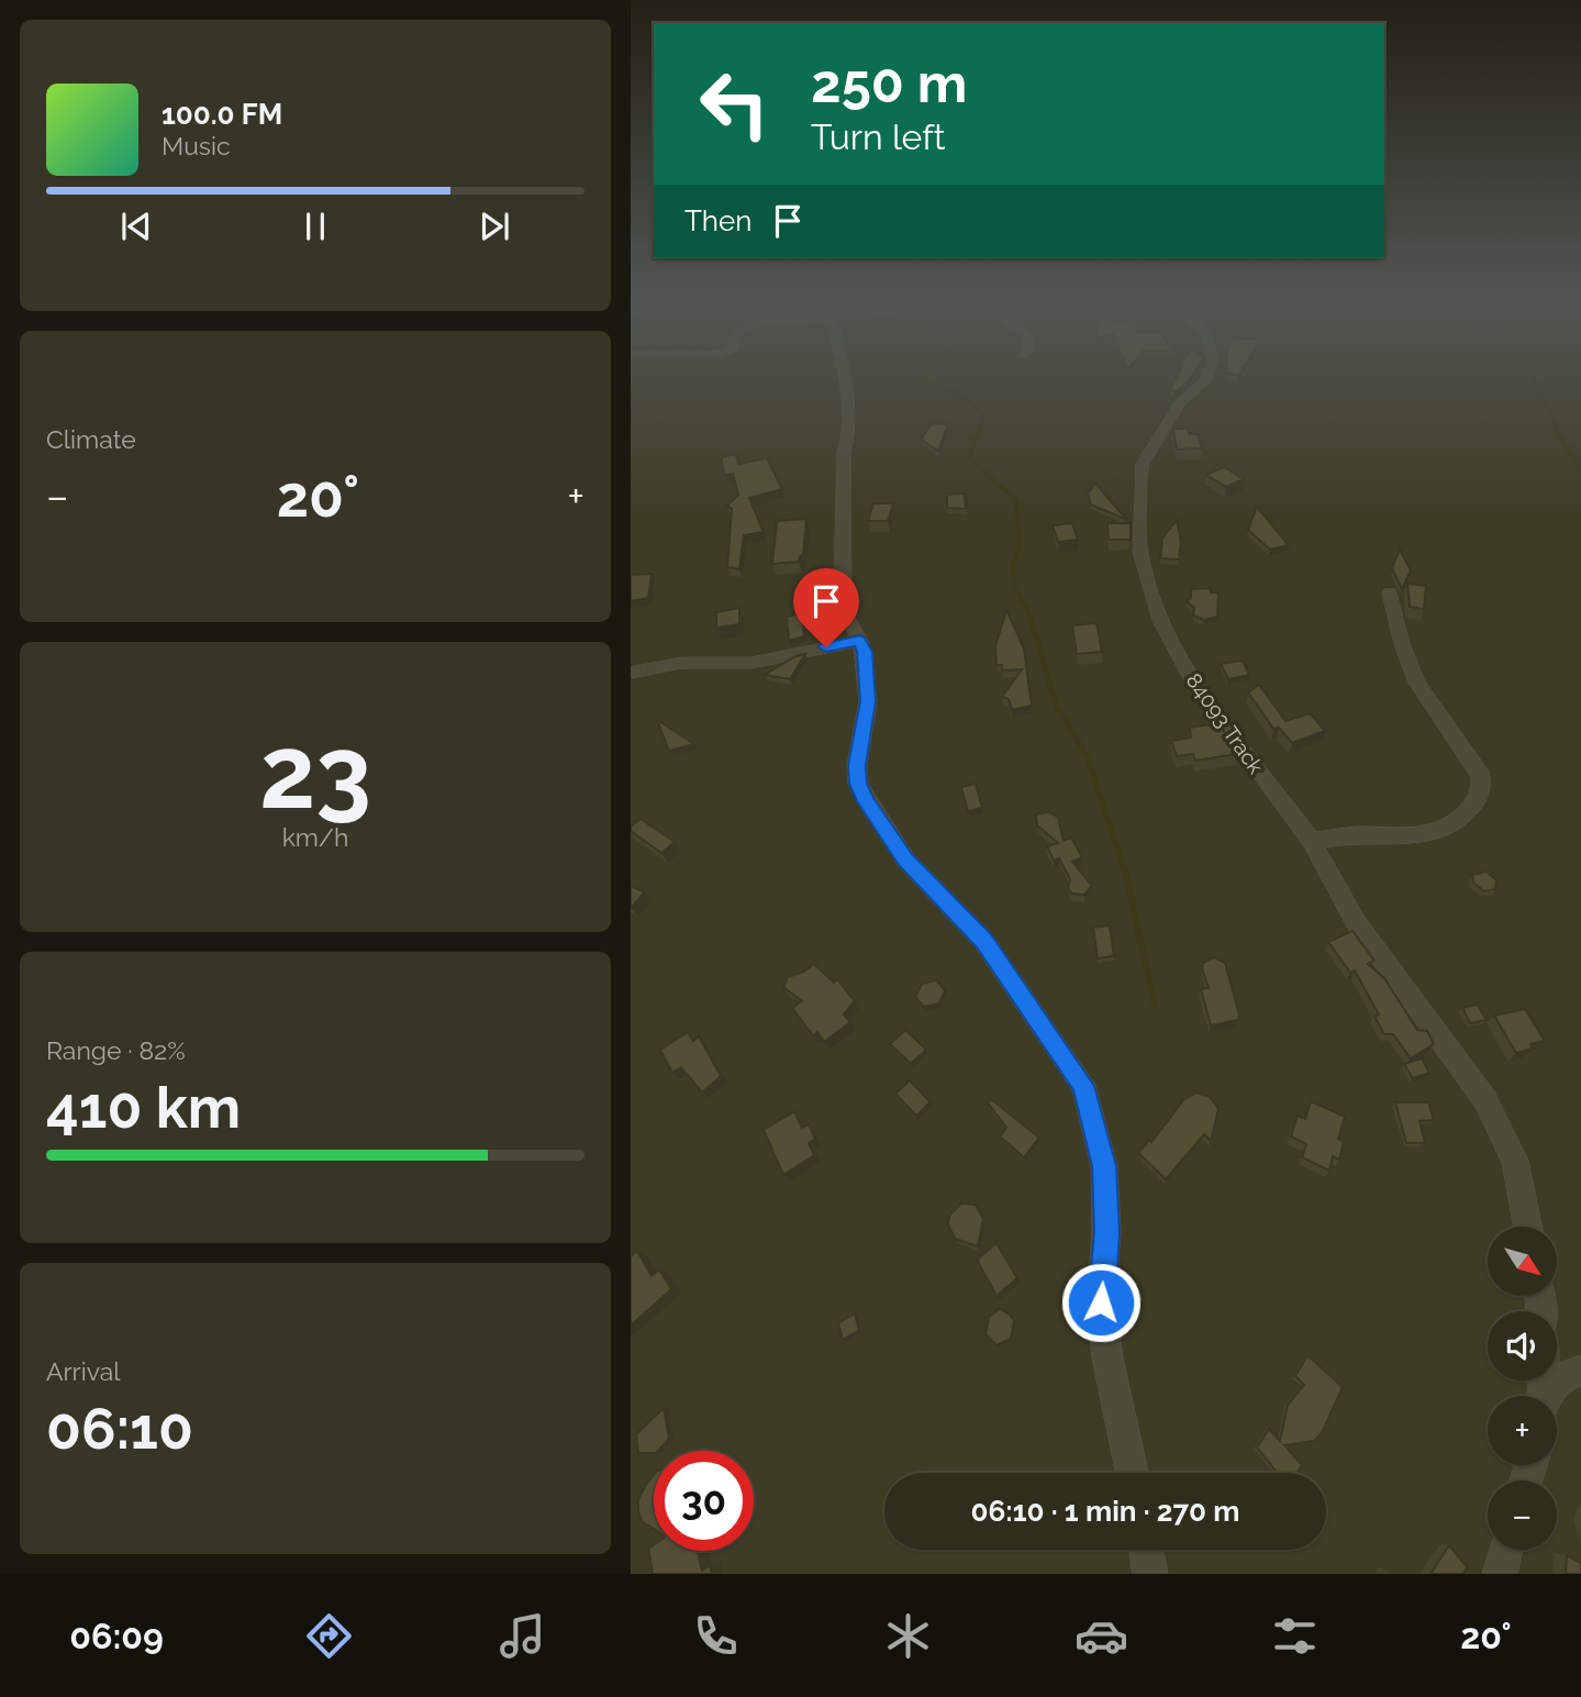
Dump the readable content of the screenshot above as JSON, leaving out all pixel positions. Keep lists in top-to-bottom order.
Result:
{
  "streets": {
    "street": ["84093 Track"]
  },
  "north": "bottom right",
  "page": {
    "turn": ["250 m", "Turn left"],
    "song": ["100.0 FM", "Music"],
    "then": "Then",
    "tile": [
      "Climate",
      ["23", "km/h"],
      ["Range · 82%", "410 km"],
      ["Arrival", "06:10"]
    ],
    "heat": ["−", "20°", "+"],
    "map_buttons": ["+", "−"],
    "limit": "30",
    "trip": "06:10 · 1 min · 270 m",
    "tabs": ["06:09", "20°"]
  }
}
